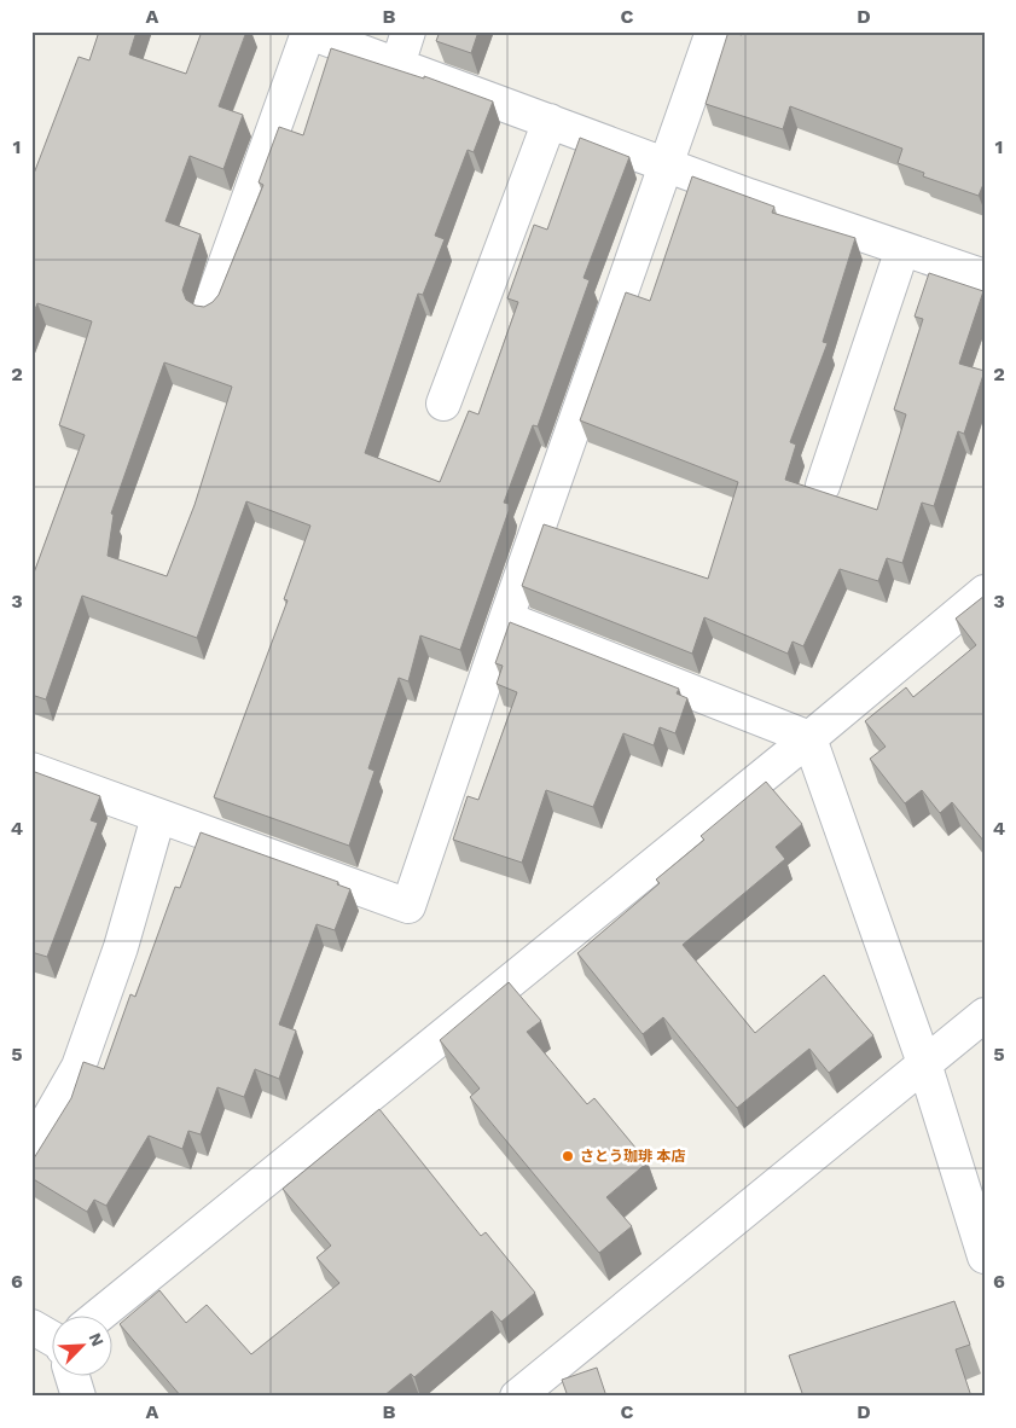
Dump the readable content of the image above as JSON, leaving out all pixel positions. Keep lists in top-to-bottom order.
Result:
{
  "places": ["さとう珈琲 本店"],
  "north": "top right",
  "grid": {
    "columns": [
      "A",
      "B",
      "C",
      "D"
    ],
    "rows": [
      "1",
      "2",
      "3",
      "4",
      "5",
      "6"
    ]
  }
}
